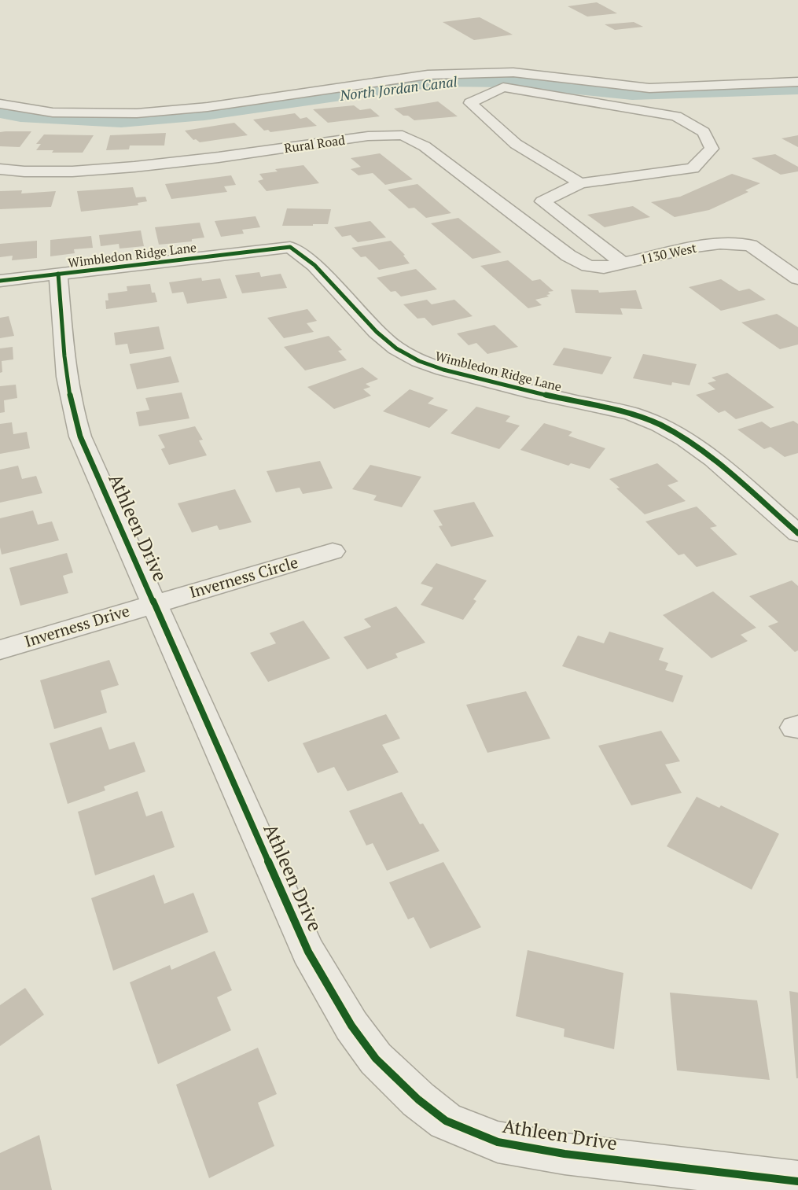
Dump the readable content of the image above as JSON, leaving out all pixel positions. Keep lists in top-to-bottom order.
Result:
{
  "streets": {
    "street": [
      "Rural Road",
      "1130 West",
      "Wimbledon Ridge Lane",
      "Athleen Drive",
      "Inverness Circle",
      "Inverness Drive"
    ]
  },
  "crossings": [
    ["Rural Road", "1130 West"],
    ["Wimbledon Ridge Lane", "Athleen Drive"],
    ["Athleen Drive", "Inverness Circle"],
    ["Athleen Drive", "Inverness Drive"],
    ["Inverness Circle", "Inverness Drive"]
  ],
  "water": ["North Jordan Canal"]
}
